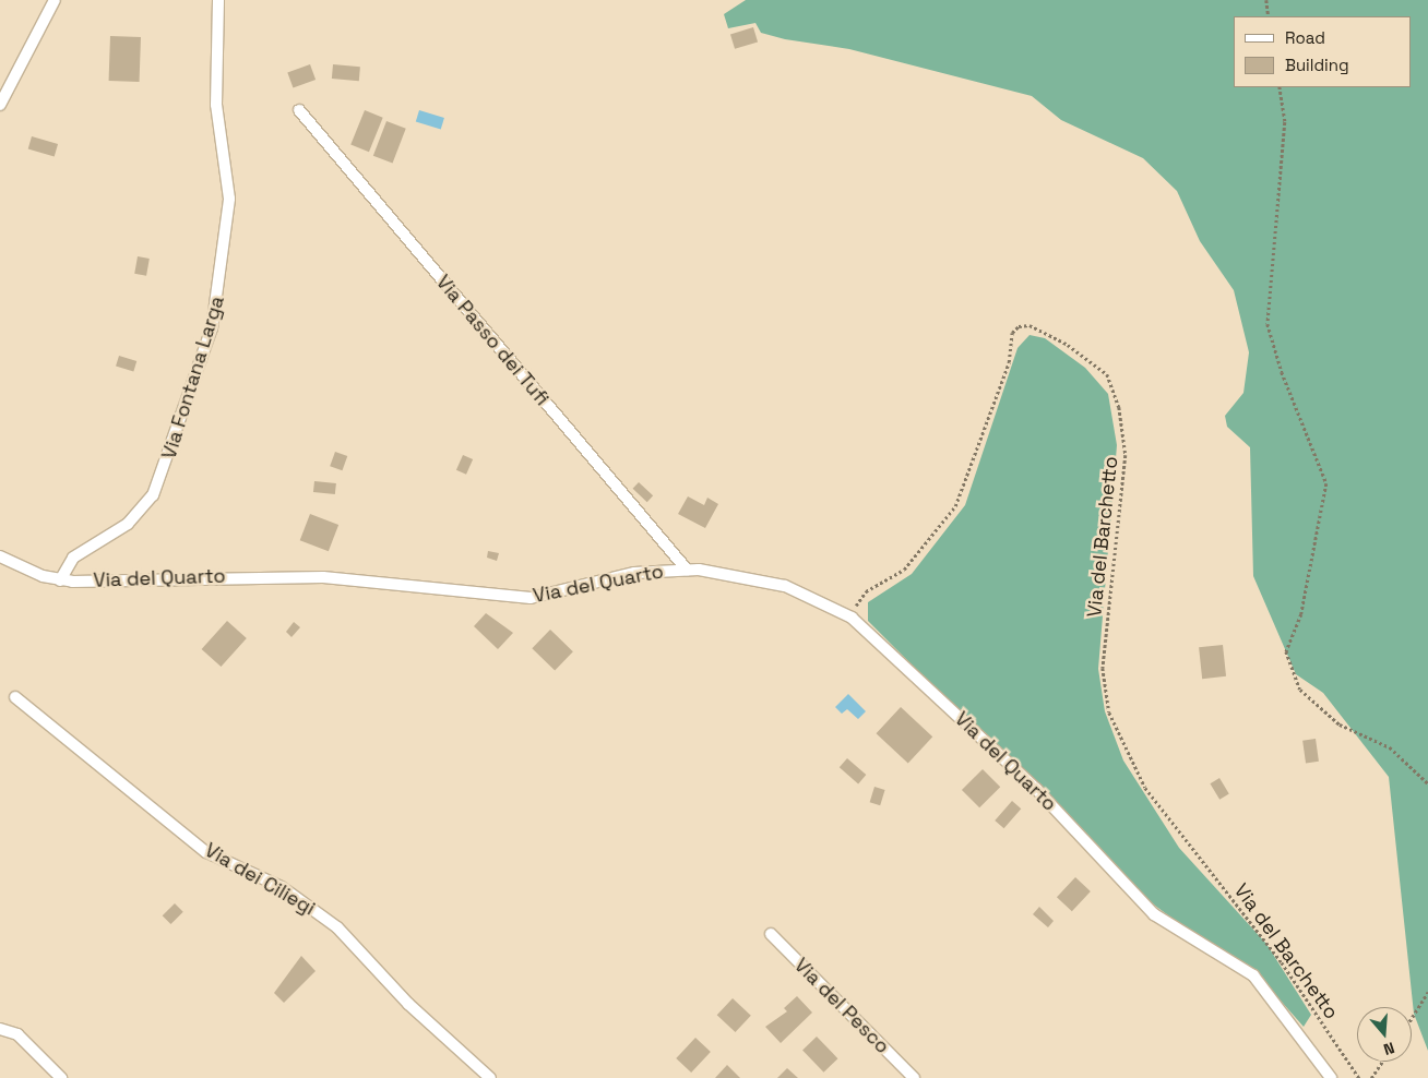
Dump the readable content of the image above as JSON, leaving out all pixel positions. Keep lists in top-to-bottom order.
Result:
{
  "streets": {
    "street": [
      "Via Passo dei Tufi",
      "Via Fontana Larga",
      "Via del Quarto",
      "Via dei Ciliegi",
      "Via del Pesco"
    ],
    "path": ["Via del Barchetto"]
  },
  "crossings": [
    ["Via Passo dei Tufi", "Via del Quarto"],
    ["Via Fontana Larga", "Via del Quarto"],
    ["Via del Barchetto", "Via del Quarto"]
  ],
  "legend": ["Road", "Building"],
  "north": "bottom"
}
